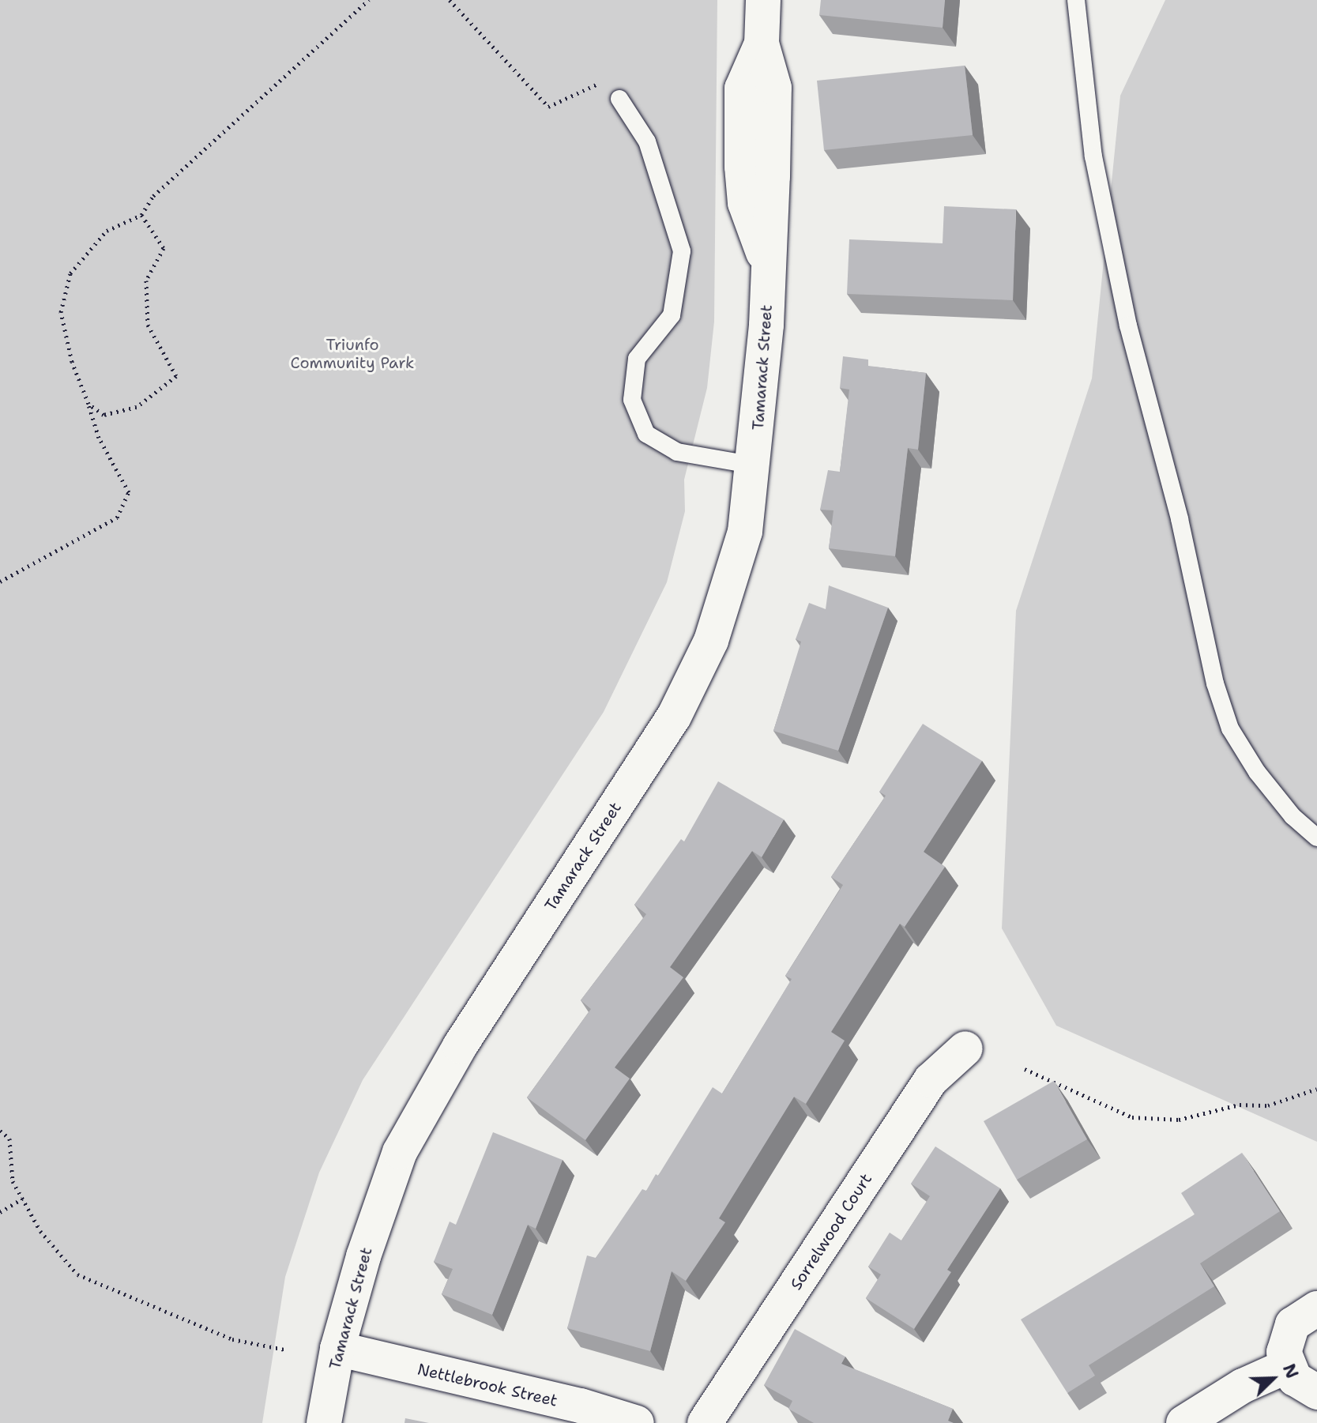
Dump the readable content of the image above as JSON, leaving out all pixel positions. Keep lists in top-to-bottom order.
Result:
{
  "streets": {
    "street": ["Tamarack Street", "Sorrelwood Court", "Nettlebrook Street"]
  },
  "crossings": [
    ["Tamarack Street", "Nettlebrook Street"]
  ],
  "parks": ["Triunfo Community Park"],
  "north": "top right"
}
